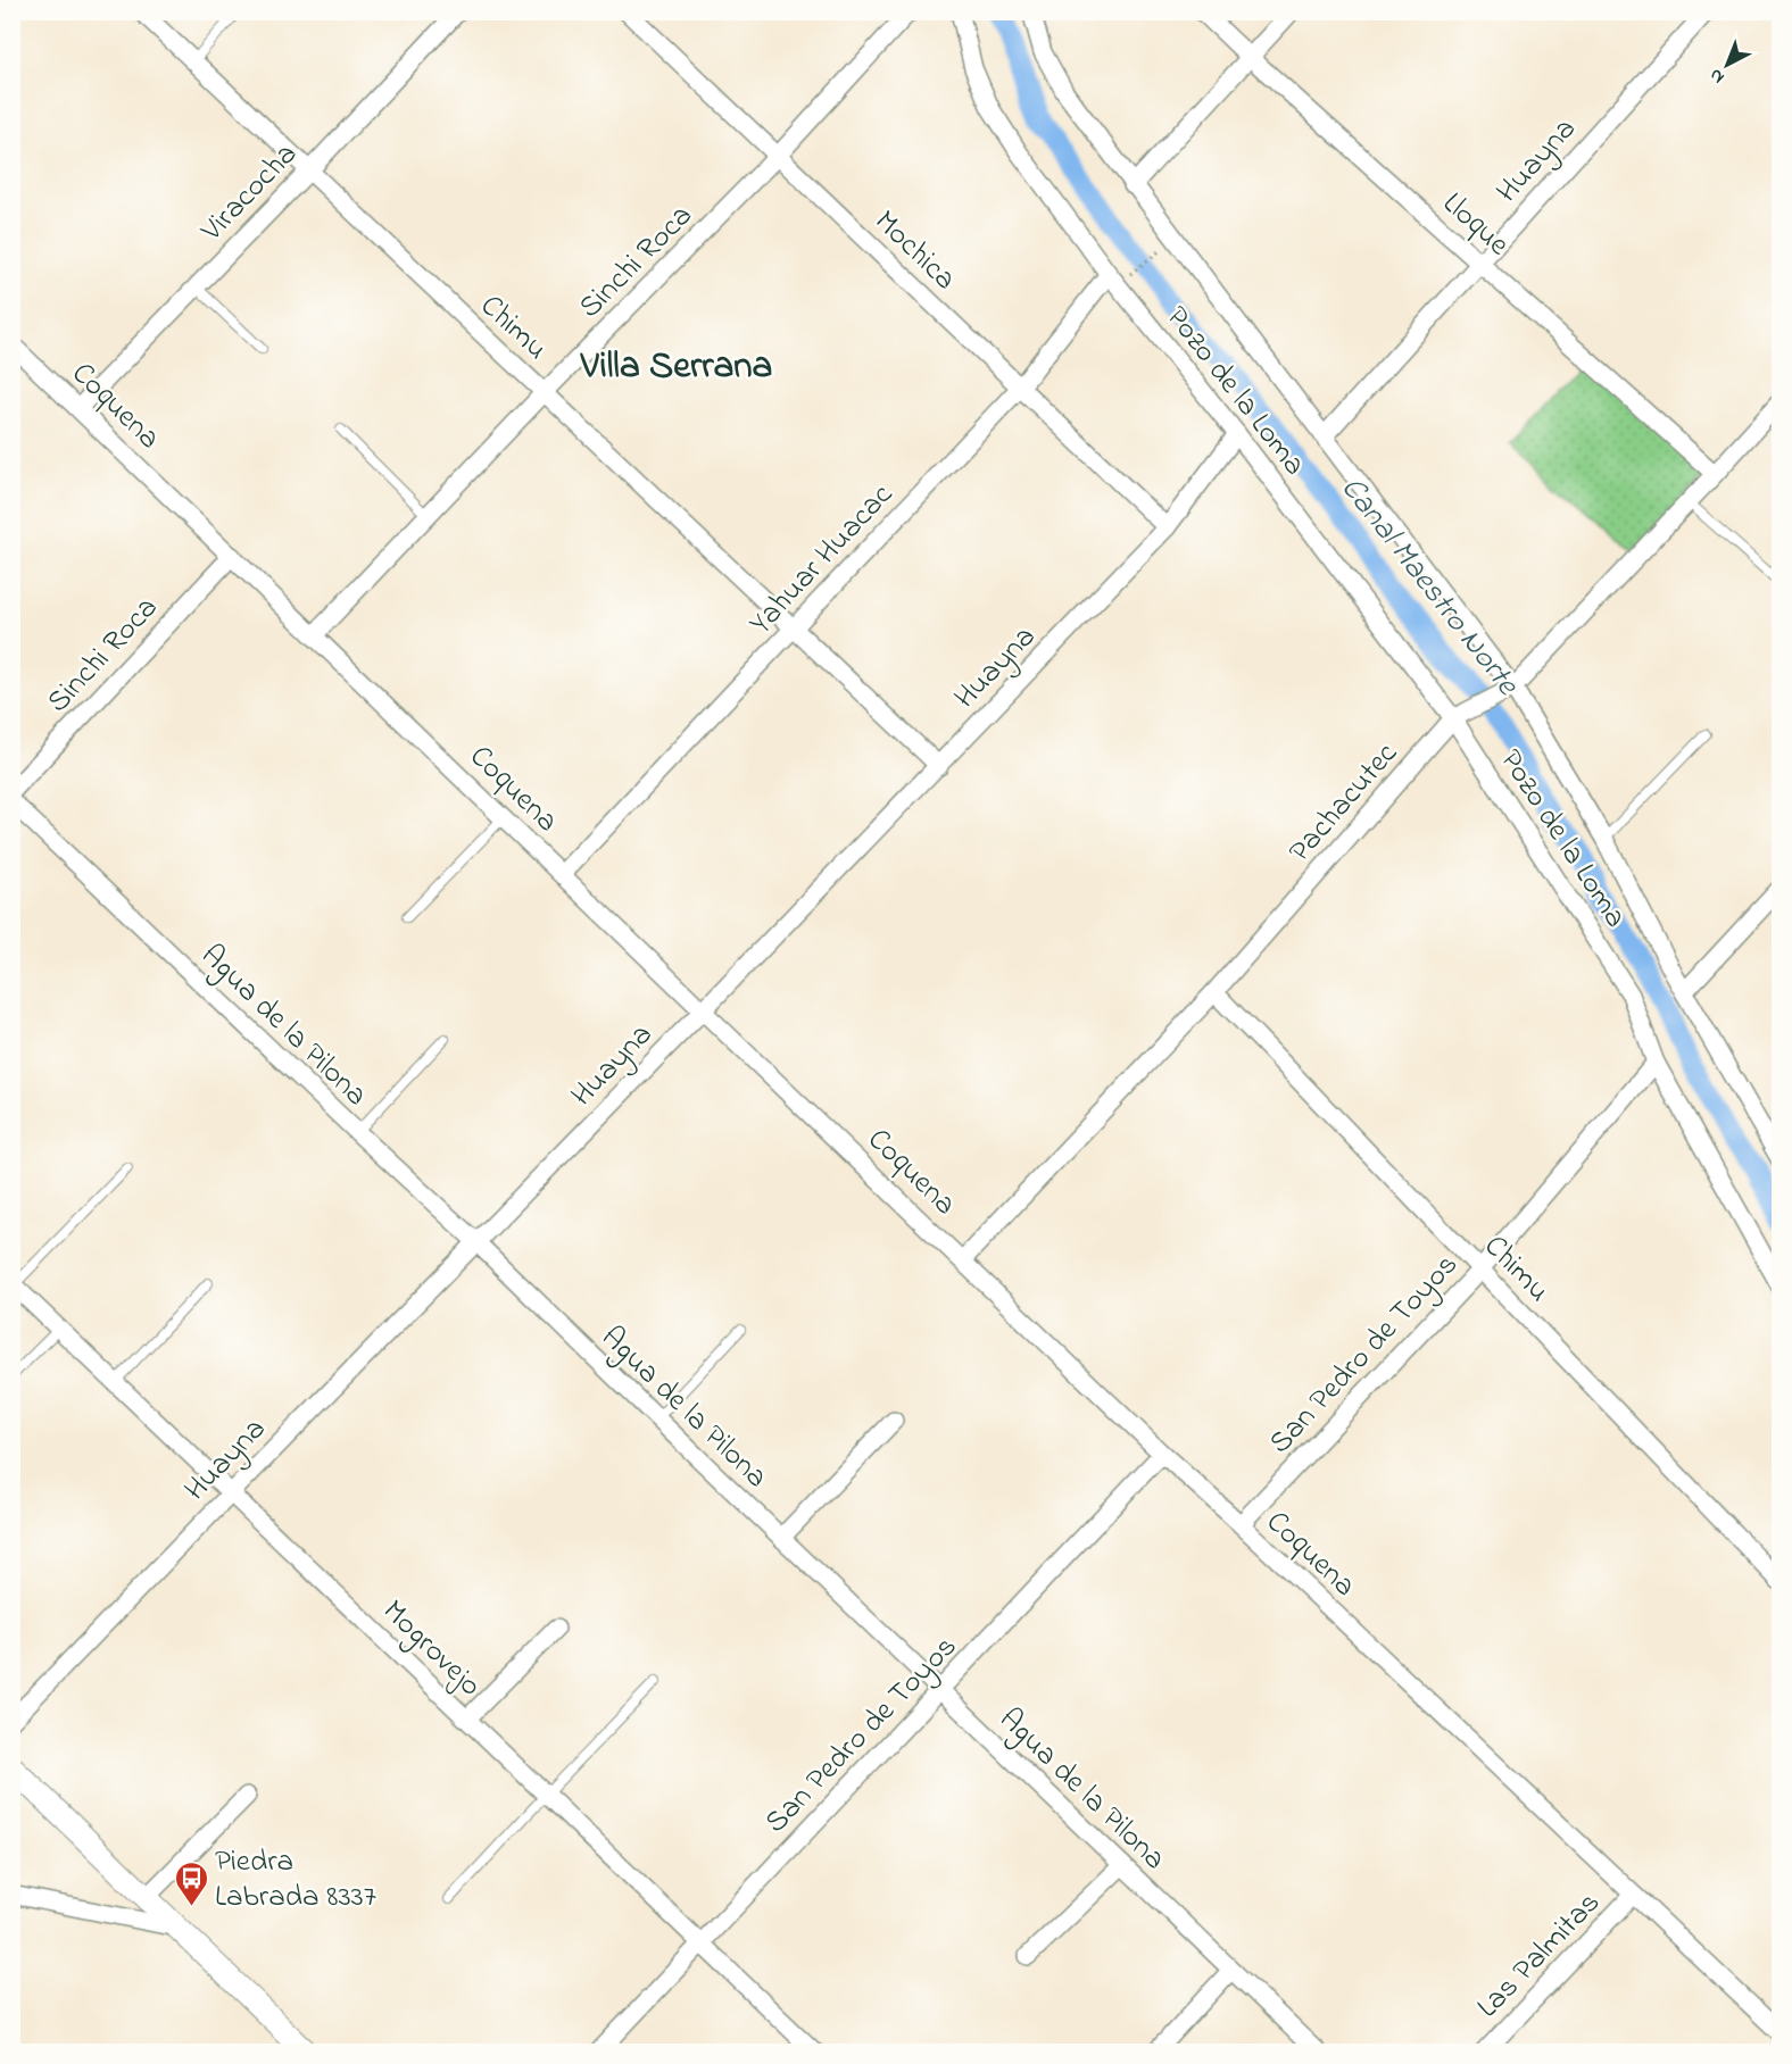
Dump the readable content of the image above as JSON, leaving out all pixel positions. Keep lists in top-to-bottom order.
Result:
{
  "streets": {
    "street": [
      "Huayna",
      "Viracocha",
      "Lloque",
      "Mochica",
      "Sinchi Roca",
      "Chimu",
      "Pozo de la Loma",
      "Coquena",
      "Yahuar Huacac",
      "Pachacutec",
      "Agua de la Pilona",
      "San Pedro de Toyos",
      "Mogrovejo",
      "Las Palmitas"
    ]
  },
  "crossings": [
    ["Huayna", "Lloque"],
    ["Huayna", "Mochica"],
    ["Huayna", "Chimu"],
    ["Huayna", "Pozo de la Loma"],
    ["Huayna", "Coquena"],
    ["Huayna", "Agua de la Pilona"],
    ["Huayna", "Mogrovejo"],
    ["Viracocha", "Chimu"],
    ["Viracocha", "Coquena"],
    ["Lloque", "Pachacutec"],
    ["Mochica", "Sinchi Roca"],
    ["Mochica", "Yahuar Huacac"],
    ["Sinchi Roca", "Chimu"],
    ["Sinchi Roca", "Coquena"],
    ["Chimu", "Yahuar Huacac"],
    ["Chimu", "Pachacutec"],
    ["Chimu", "San Pedro de Toyos"],
    ["Pozo de la Loma", "Yahuar Huacac"],
    ["Pozo de la Loma", "Pachacutec"],
    ["Pozo de la Loma", "San Pedro de Toyos"],
    ["Coquena", "Yahuar Huacac"],
    ["Coquena", "Pachacutec"],
    ["Coquena", "San Pedro de Toyos"],
    ["Coquena", "Las Palmitas"],
    ["Agua de la Pilona", "San Pedro de Toyos"],
    ["San Pedro de Toyos", "Mogrovejo"]
  ],
  "districts": ["Villa Serrana"],
  "water": ["Canal Maestro Norte"],
  "places": {
    "bus stop": ["Piedra Labrada 8337"]
  },
  "north": "bottom left"
}
